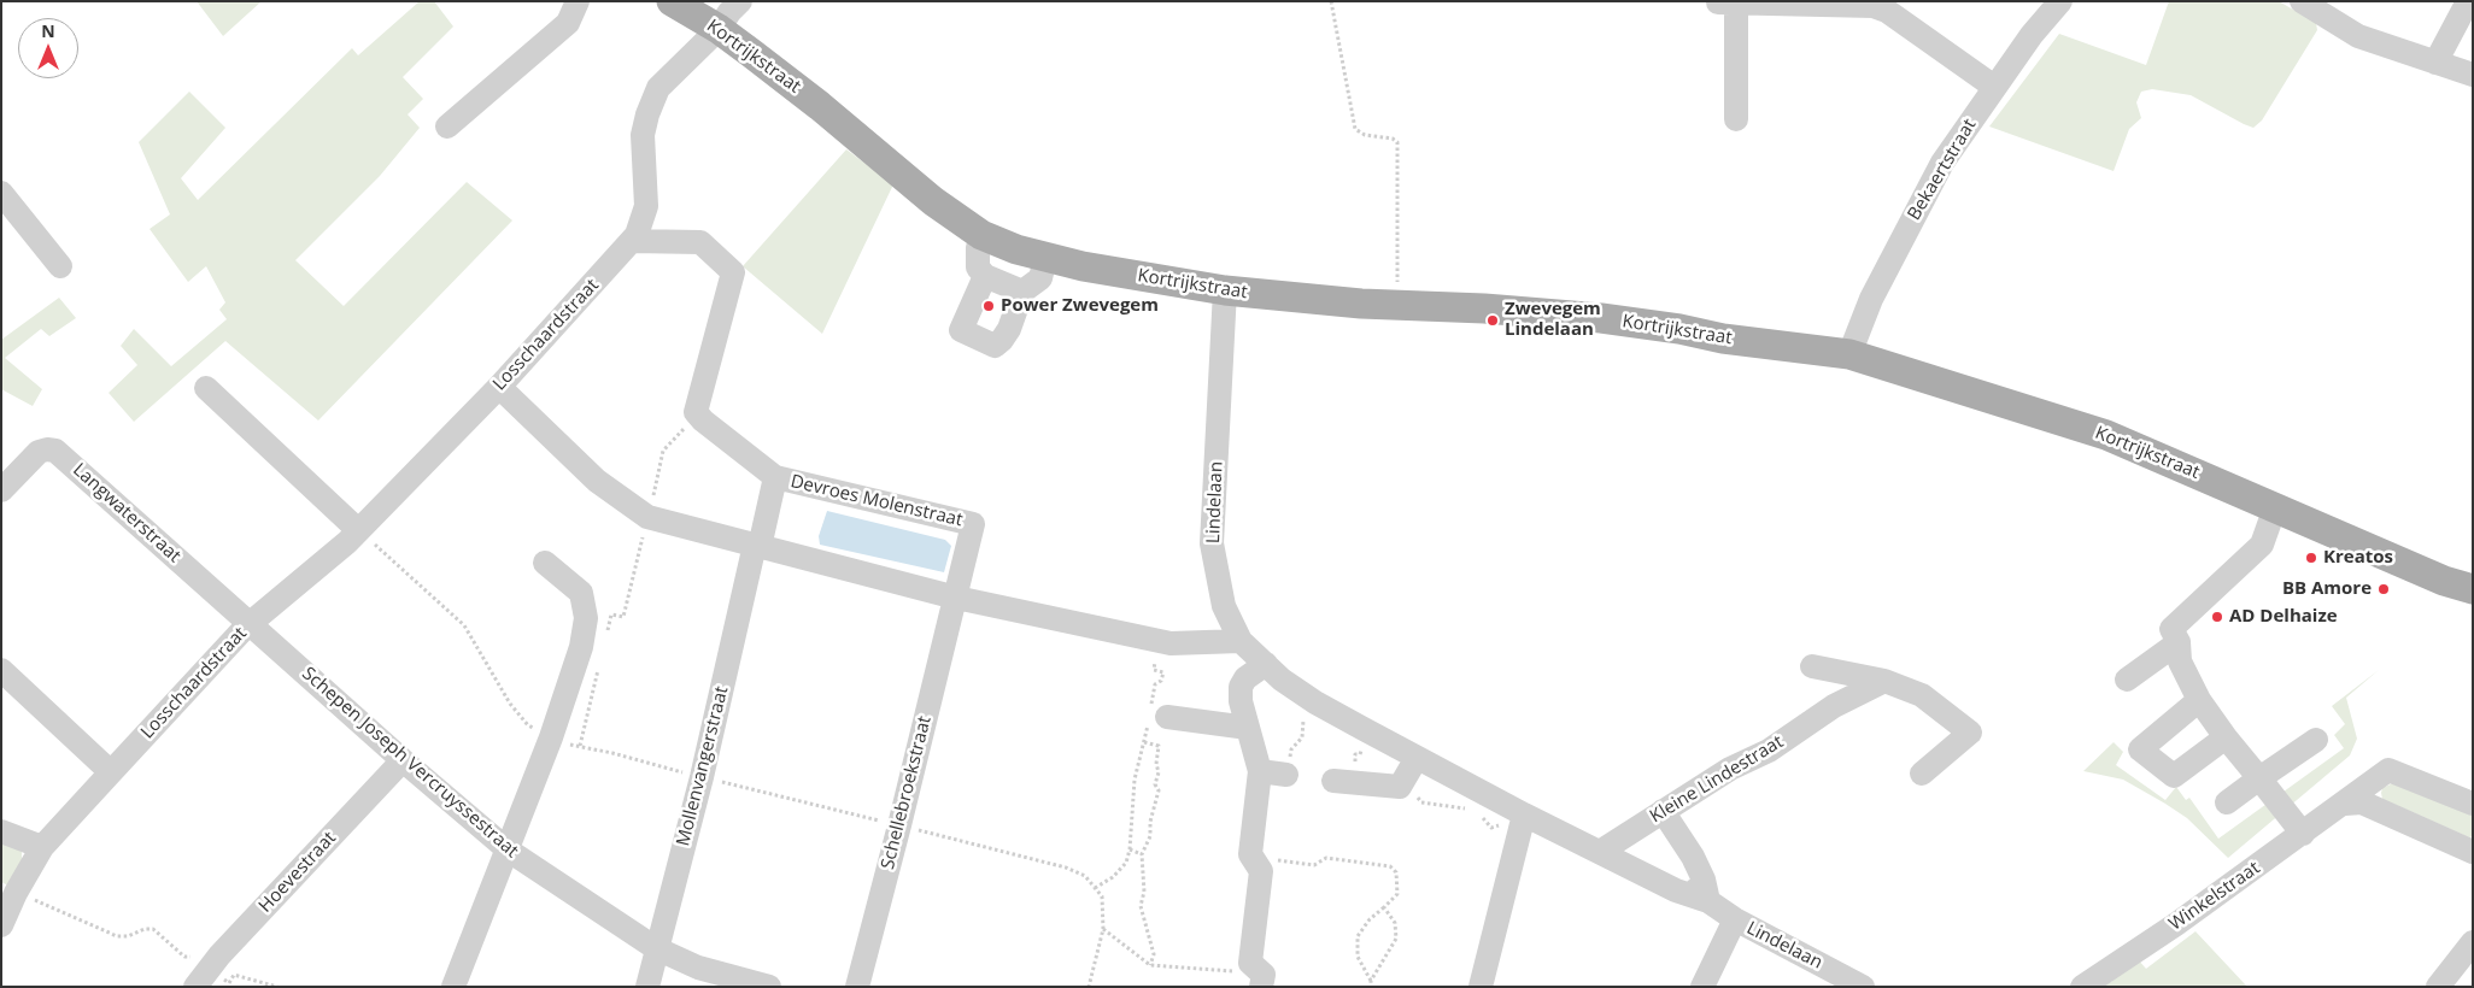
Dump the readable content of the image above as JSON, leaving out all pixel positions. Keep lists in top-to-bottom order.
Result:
{
  "streets": {
    "main road": ["Kortrijkstraat"],
    "street": [
      "Bekaertstraat",
      "Losschaardstraat",
      "Devroes Molenstraat",
      "Lindelaan",
      "Langwaterstraat",
      "Schepen Joseph Vercruyssestraat",
      "Mollenvangerstraat",
      "Kleine Lindestraat",
      "Schellebroekstraat",
      "Hoevestraat",
      "Winkelstraat"
    ]
  },
  "crossings": [
    ["Kortrijkstraat", "Bekaertstraat"],
    ["Kortrijkstraat", "Losschaardstraat"],
    ["Kortrijkstraat", "Lindelaan"],
    ["Losschaardstraat", "Langwaterstraat"],
    ["Losschaardstraat", "Schepen Joseph Vercruyssestraat"],
    ["Devroes Molenstraat", "Mollenvangerstraat"],
    ["Devroes Molenstraat", "Schellebroekstraat"],
    ["Lindelaan", "Kleine Lindestraat"],
    ["Langwaterstraat", "Schepen Joseph Vercruyssestraat"],
    ["Schepen Joseph Vercruyssestraat", "Mollenvangerstraat"],
    ["Schepen Joseph Vercruyssestraat", "Hoevestraat"]
  ],
  "places": [
    "Power Zwevegem",
    "Zwevegem Lindelaan",
    "Kreatos",
    "BB Amore",
    "AD Delhaize"
  ],
  "north": "top"
}
